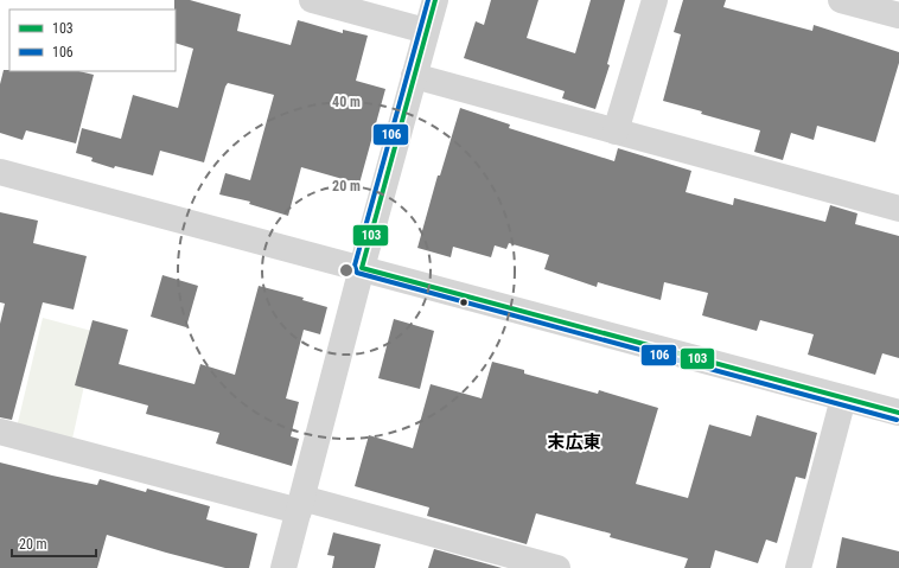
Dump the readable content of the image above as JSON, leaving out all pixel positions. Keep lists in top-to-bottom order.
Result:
{
  "districts": ["末広東"],
  "lines": ["transit line 103", "transit line 106"],
  "legend": ["103", "106"],
  "scale_bar": "20 m",
  "rings": ["40 m", "20 m"]
}
